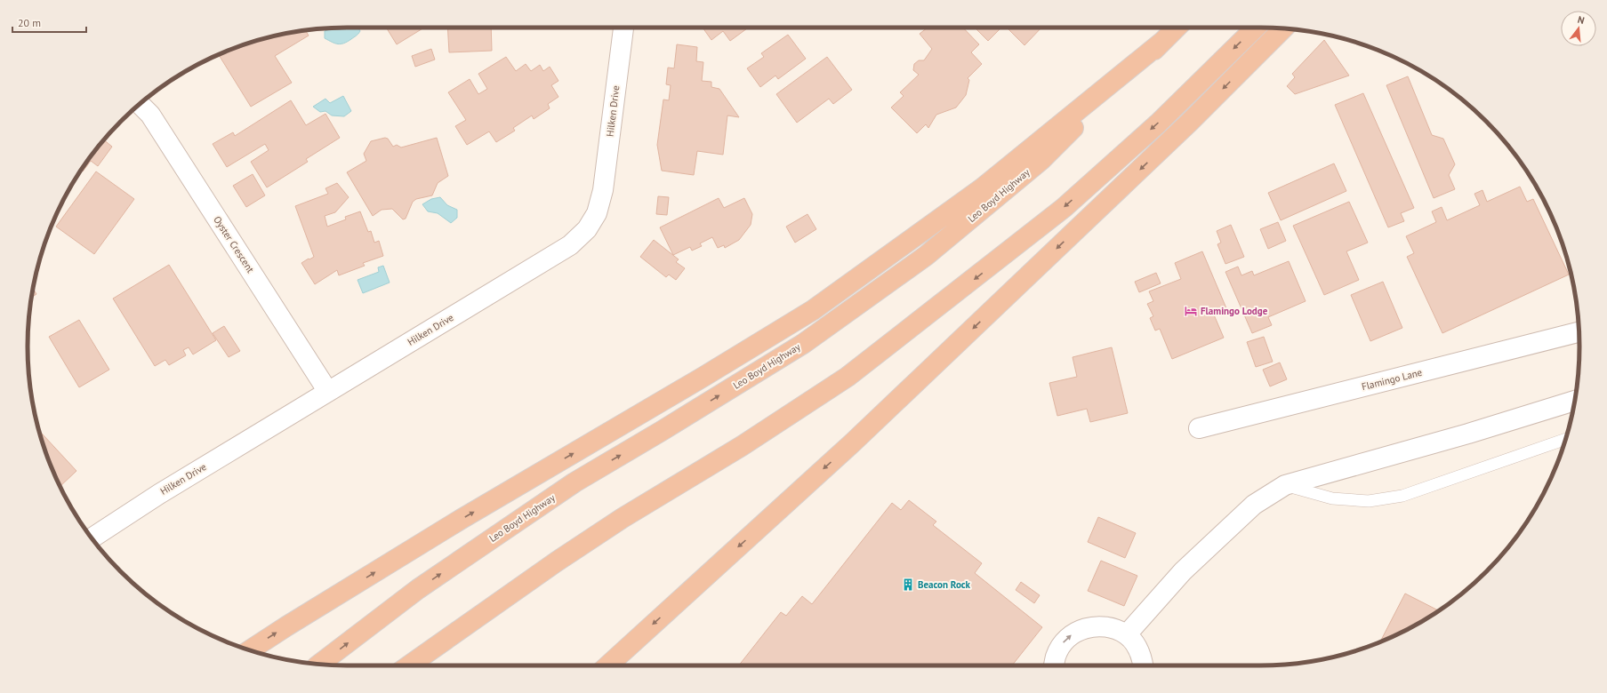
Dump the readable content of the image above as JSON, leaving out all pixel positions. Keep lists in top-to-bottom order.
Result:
{
  "streets": {
    "highway": ["Leo Boyd Highway"],
    "street": ["Hilken Drive", "Oyster Crescent", "Flamingo Lane"]
  },
  "crossings": [
    ["Hilken Drive", "Oyster Crescent"]
  ],
  "places": {
    "hotel": ["Flamingo Lodge"],
    "building": ["Beacon Rock"]
  },
  "scale_bar": "20 m",
  "north": "top"
}
